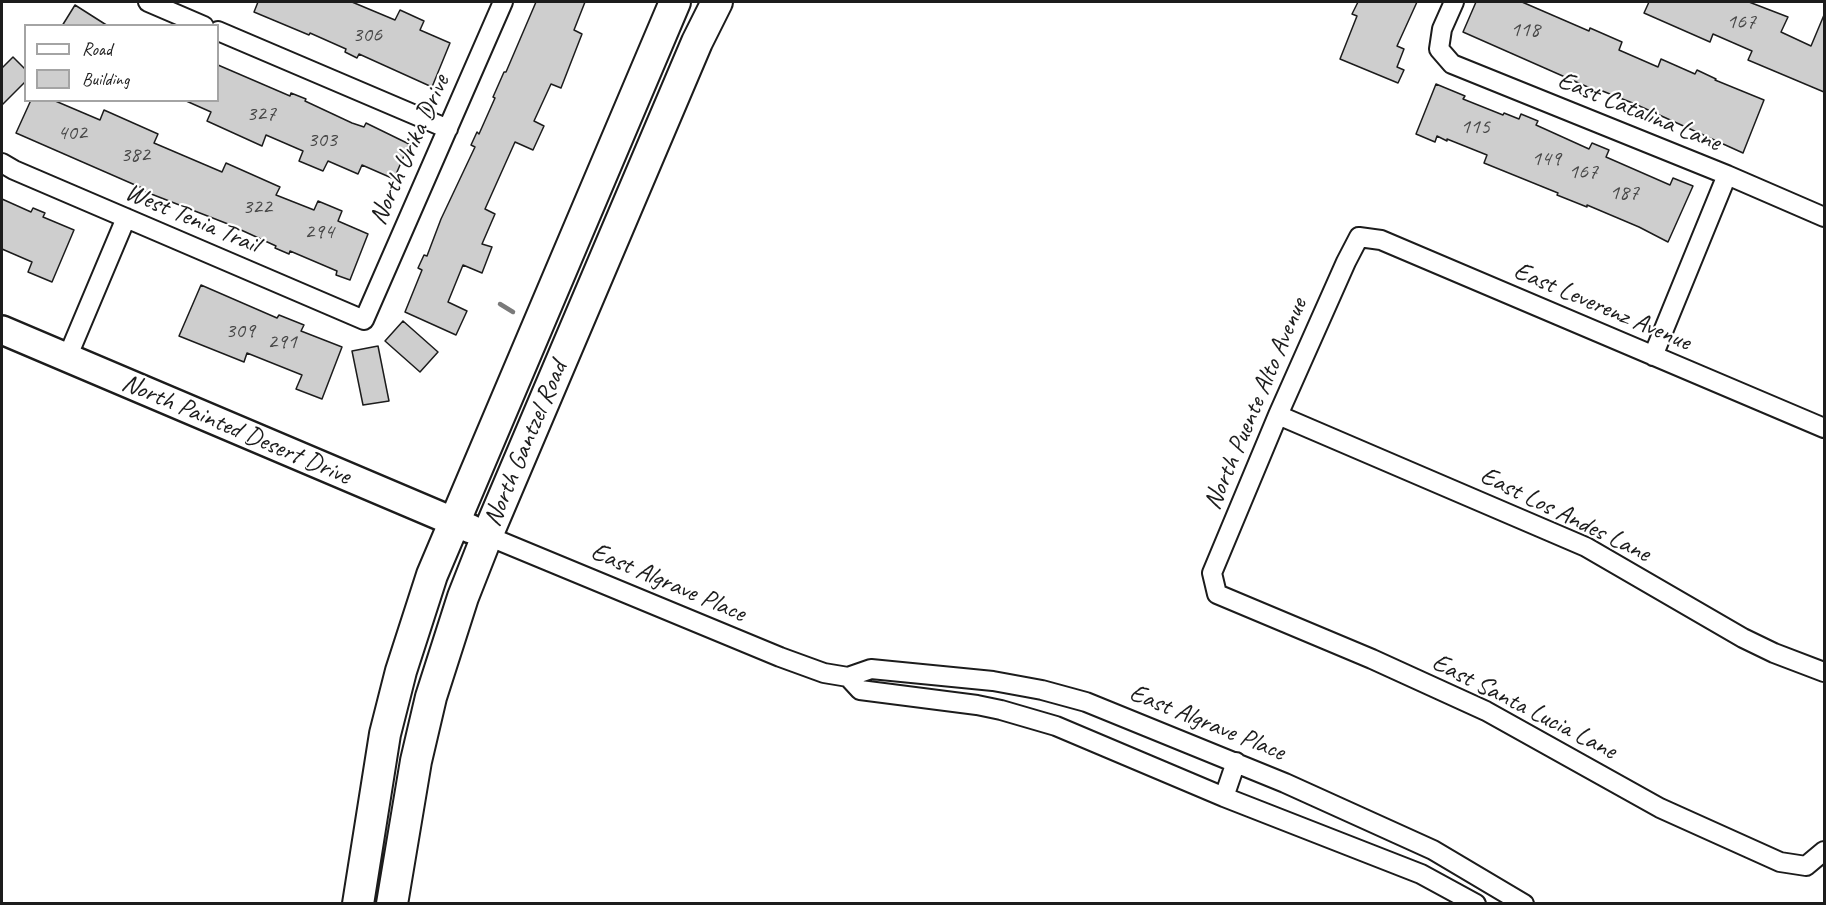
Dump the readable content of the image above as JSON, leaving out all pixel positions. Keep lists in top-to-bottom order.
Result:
{
  "streets": {
    "main road": ["North Gantzel Road"],
    "street": [
      "East Catalina Lane",
      "North Urika Drive",
      "West Tenia Trail",
      "East Leverenz Avenue",
      "North Puente Alto Avenue",
      "North Painted Desert Drive",
      "East Los Andes Lane",
      "East Algrave Place",
      "East Santa Lucia Lane"
    ]
  },
  "crossings": [
    ["North Urika Drive", "West Tenia Trail"],
    ["East Leverenz Avenue", "North Puente Alto Avenue"],
    ["North Puente Alto Avenue", "East Los Andes Lane"],
    ["North Puente Alto Avenue", "East Santa Lucia Lane"],
    ["North Painted Desert Drive", "North Gantzel Road"],
    ["North Painted Desert Drive", "East Algrave Place"],
    ["North Gantzel Road", "East Algrave Place"]
  ],
  "house_numbers": [
    "167",
    "118",
    "306",
    "327",
    "115",
    "402",
    "303",
    "382",
    "149",
    "167",
    "187",
    "322",
    "294",
    "309",
    "291"
  ],
  "legend": ["Road", "Building"]
}
